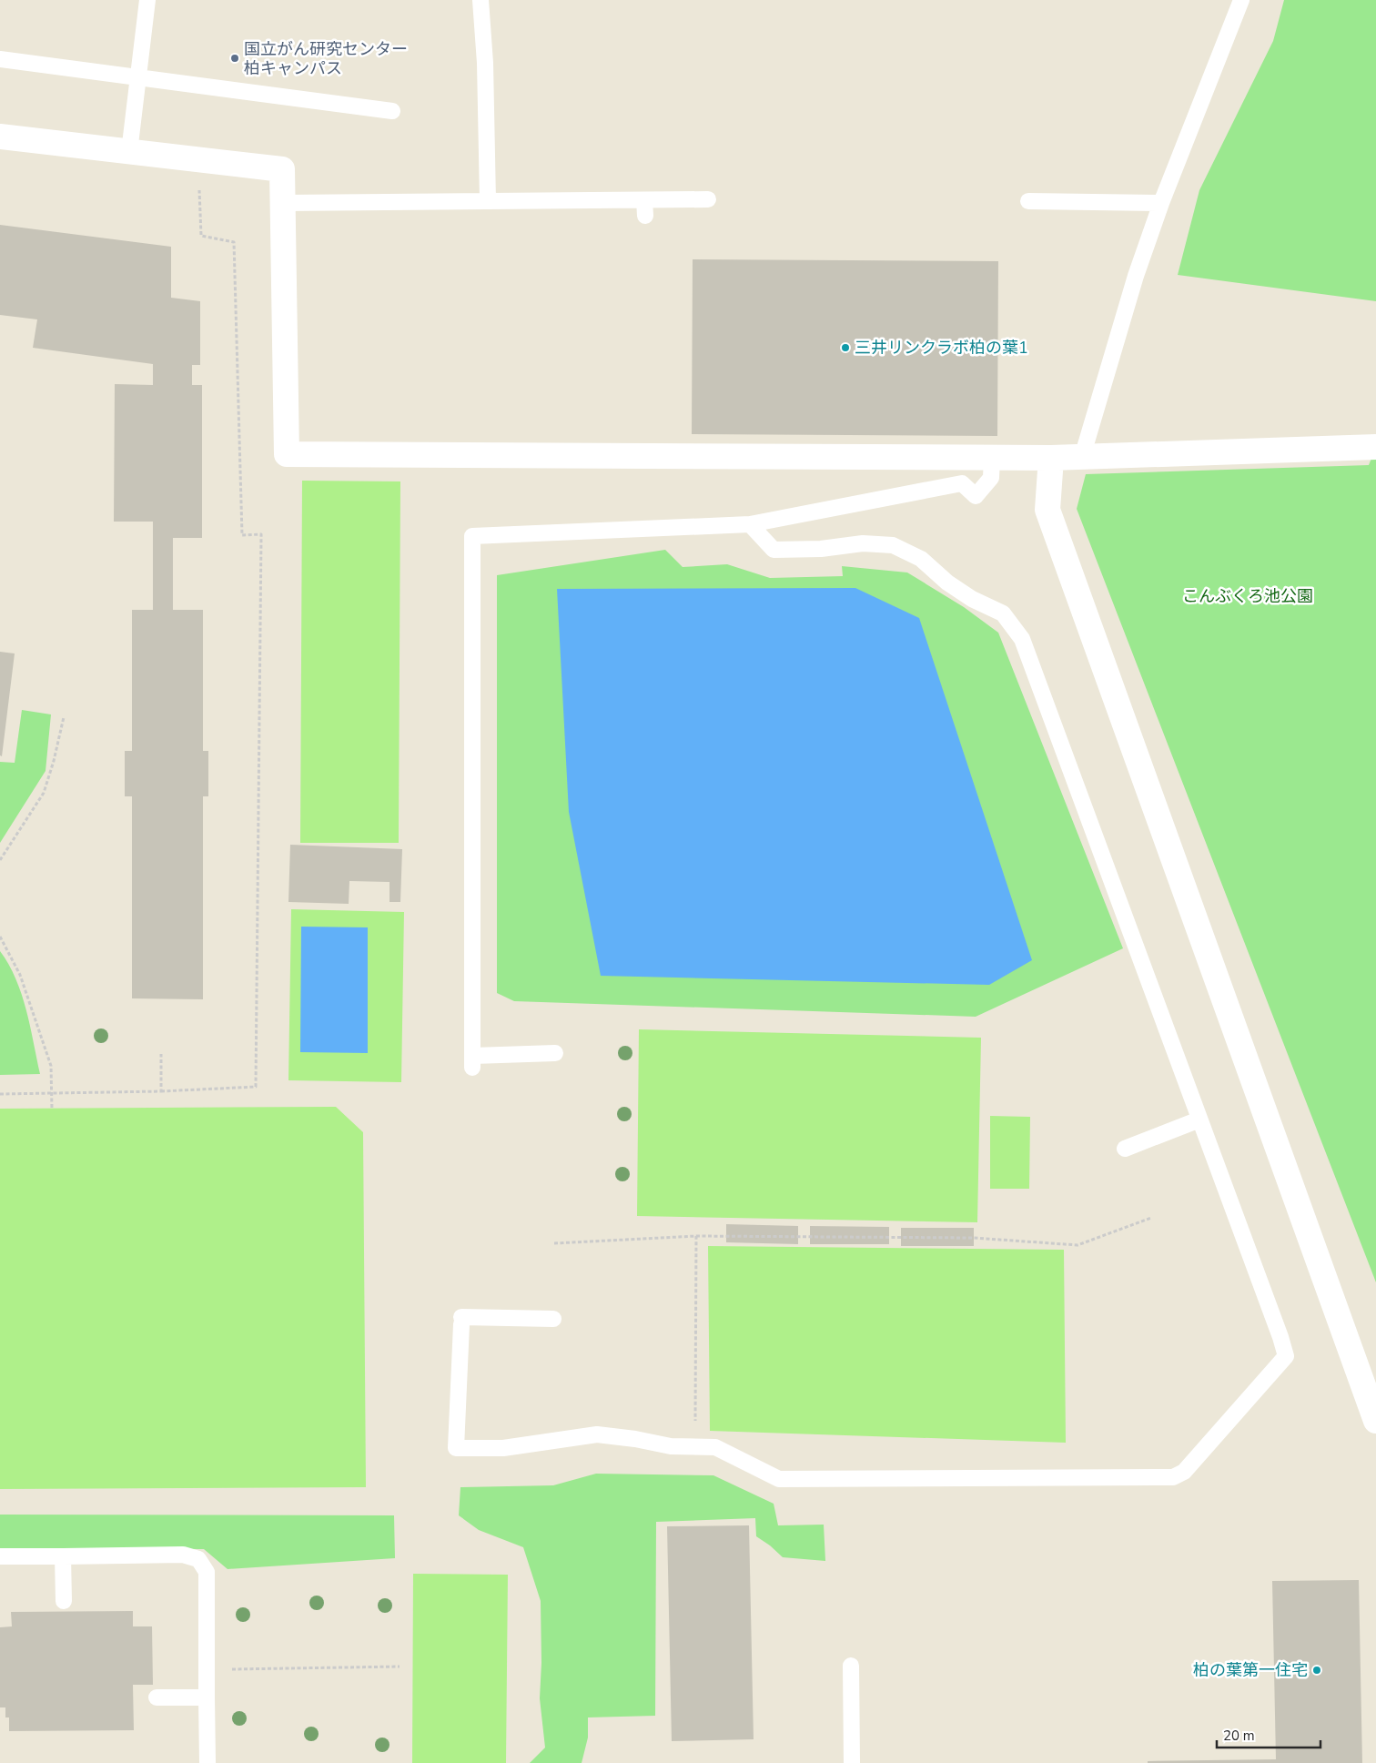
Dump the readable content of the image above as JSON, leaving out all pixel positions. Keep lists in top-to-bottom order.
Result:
{
  "parks": ["こんぶくろ池公園"],
  "places": ["国立がん研究センター 柏キャンパス", "三井リンクラボ柏の葉1", "柏の葉第一住宅"],
  "scale_bar": "20 m"
}
